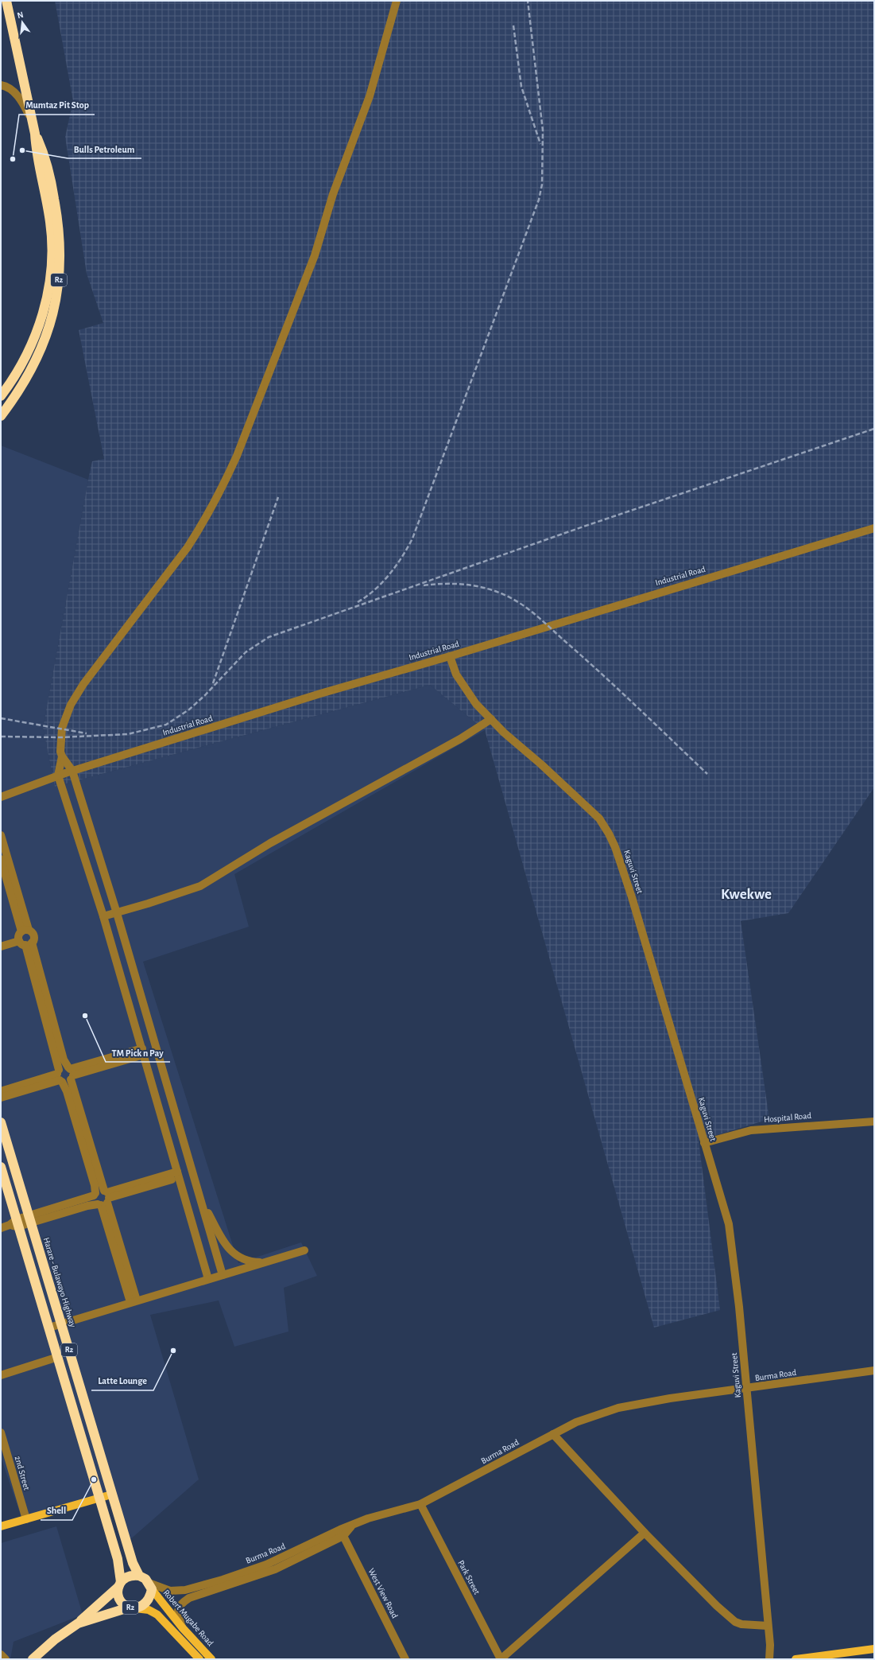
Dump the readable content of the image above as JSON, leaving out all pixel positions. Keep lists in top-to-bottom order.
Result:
{
  "streets": {
    "highway": ["R2", "Harare - Bulawayo Highway"],
    "main road": ["Robert Mugabe Road"],
    "street": [
      "Industrial Road",
      "Kaguvi Street",
      "Hospital Road",
      "Burma Road",
      "2nd Street",
      "Park Street",
      "West View Road"
    ]
  },
  "crossings": [
    ["R2", "Harare - Bulawayo Highway"],
    ["R2", "Burma Road"],
    ["R2", "Robert Mugabe Road"],
    ["Industrial Road", "Kaguvi Street"],
    ["Kaguvi Street", "Hospital Road"],
    ["Kaguvi Street", "Burma Road"],
    ["Harare - Bulawayo Highway", "Burma Road"],
    ["Harare - Bulawayo Highway", "Robert Mugabe Road"],
    ["Burma Road", "Park Street"],
    ["Burma Road", "West View Road"],
    ["Burma Road", "Robert Mugabe Road"]
  ],
  "districts": ["Kwekwe"],
  "places": [
    "Bulls Petroleum",
    "Mumtaz Pit Stop",
    "TM Pick n Pay",
    "Latte Lounge",
    "Shell"
  ],
  "north": "top"
}
